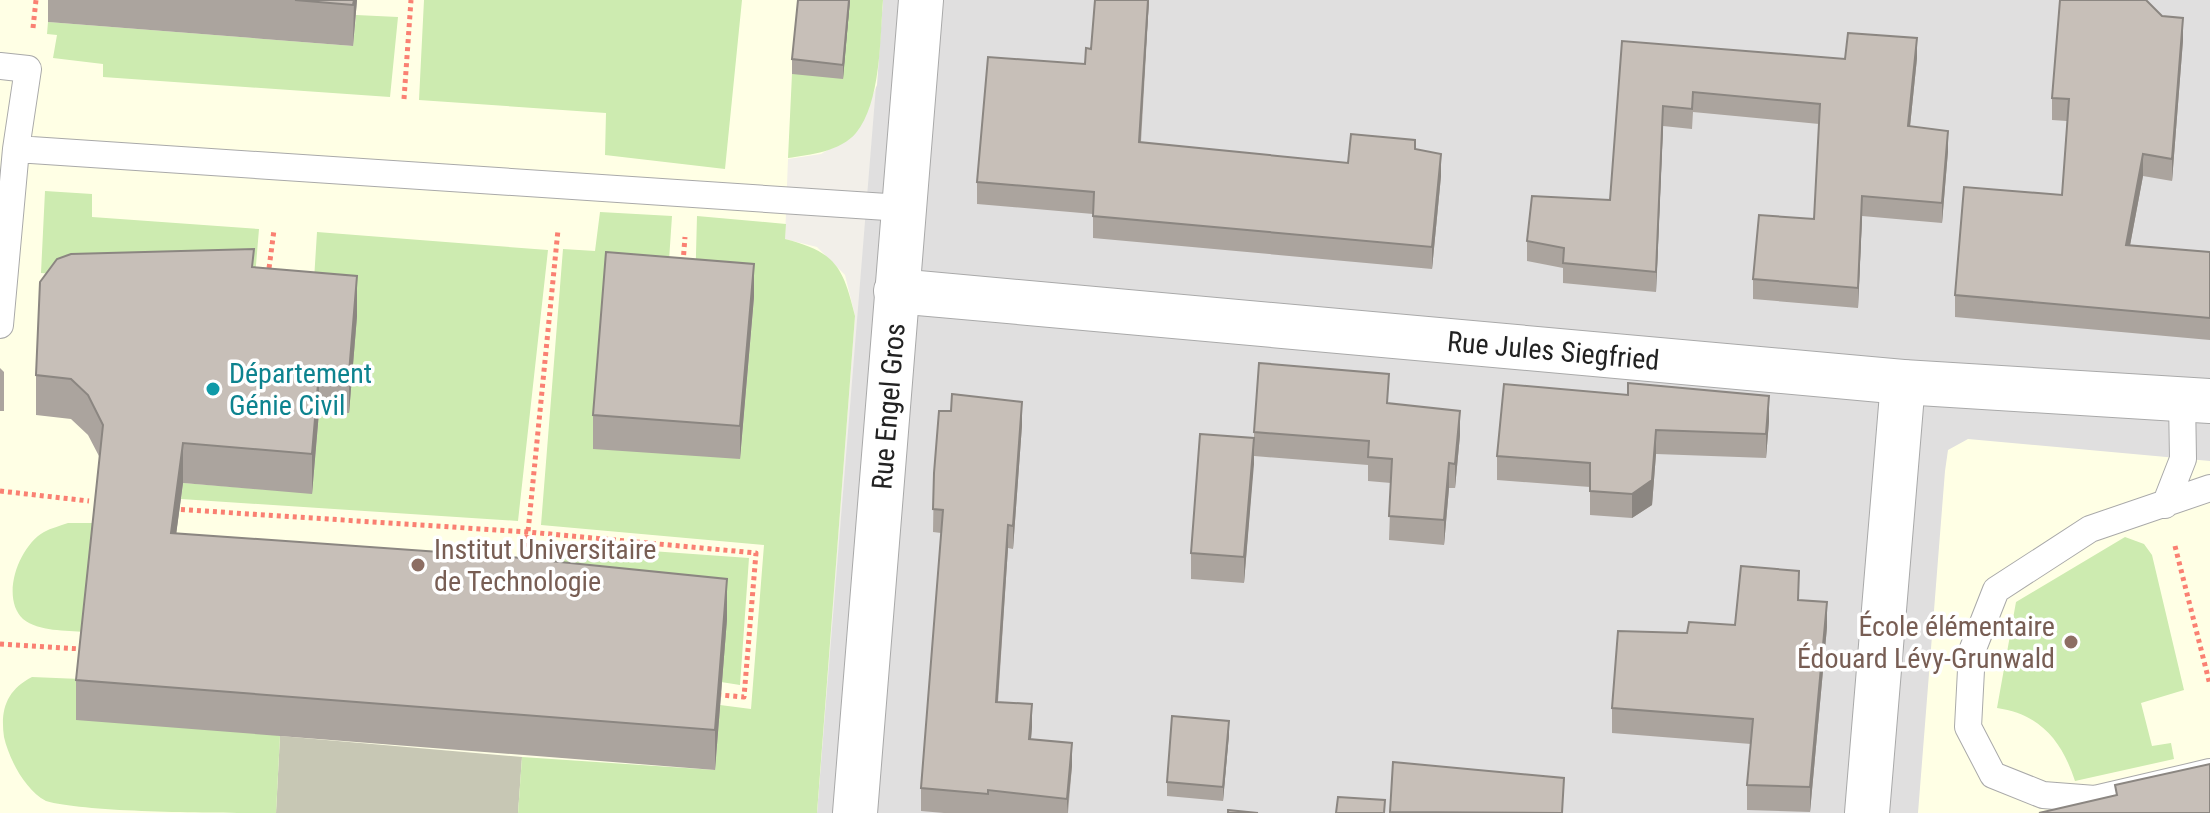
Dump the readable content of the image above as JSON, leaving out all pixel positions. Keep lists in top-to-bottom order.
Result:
{
  "streets": {
    "street": ["Rue Jules Siegfried", "Rue Engel Gros"]
  },
  "crossings": [
    ["Rue Jules Siegfried", "Rue Engel Gros"]
  ],
  "places": ["Département Génie Civil", "Institut Universitaire de Technologie", "École élémentaire Édouard Lévy-Grunwald"]
}
